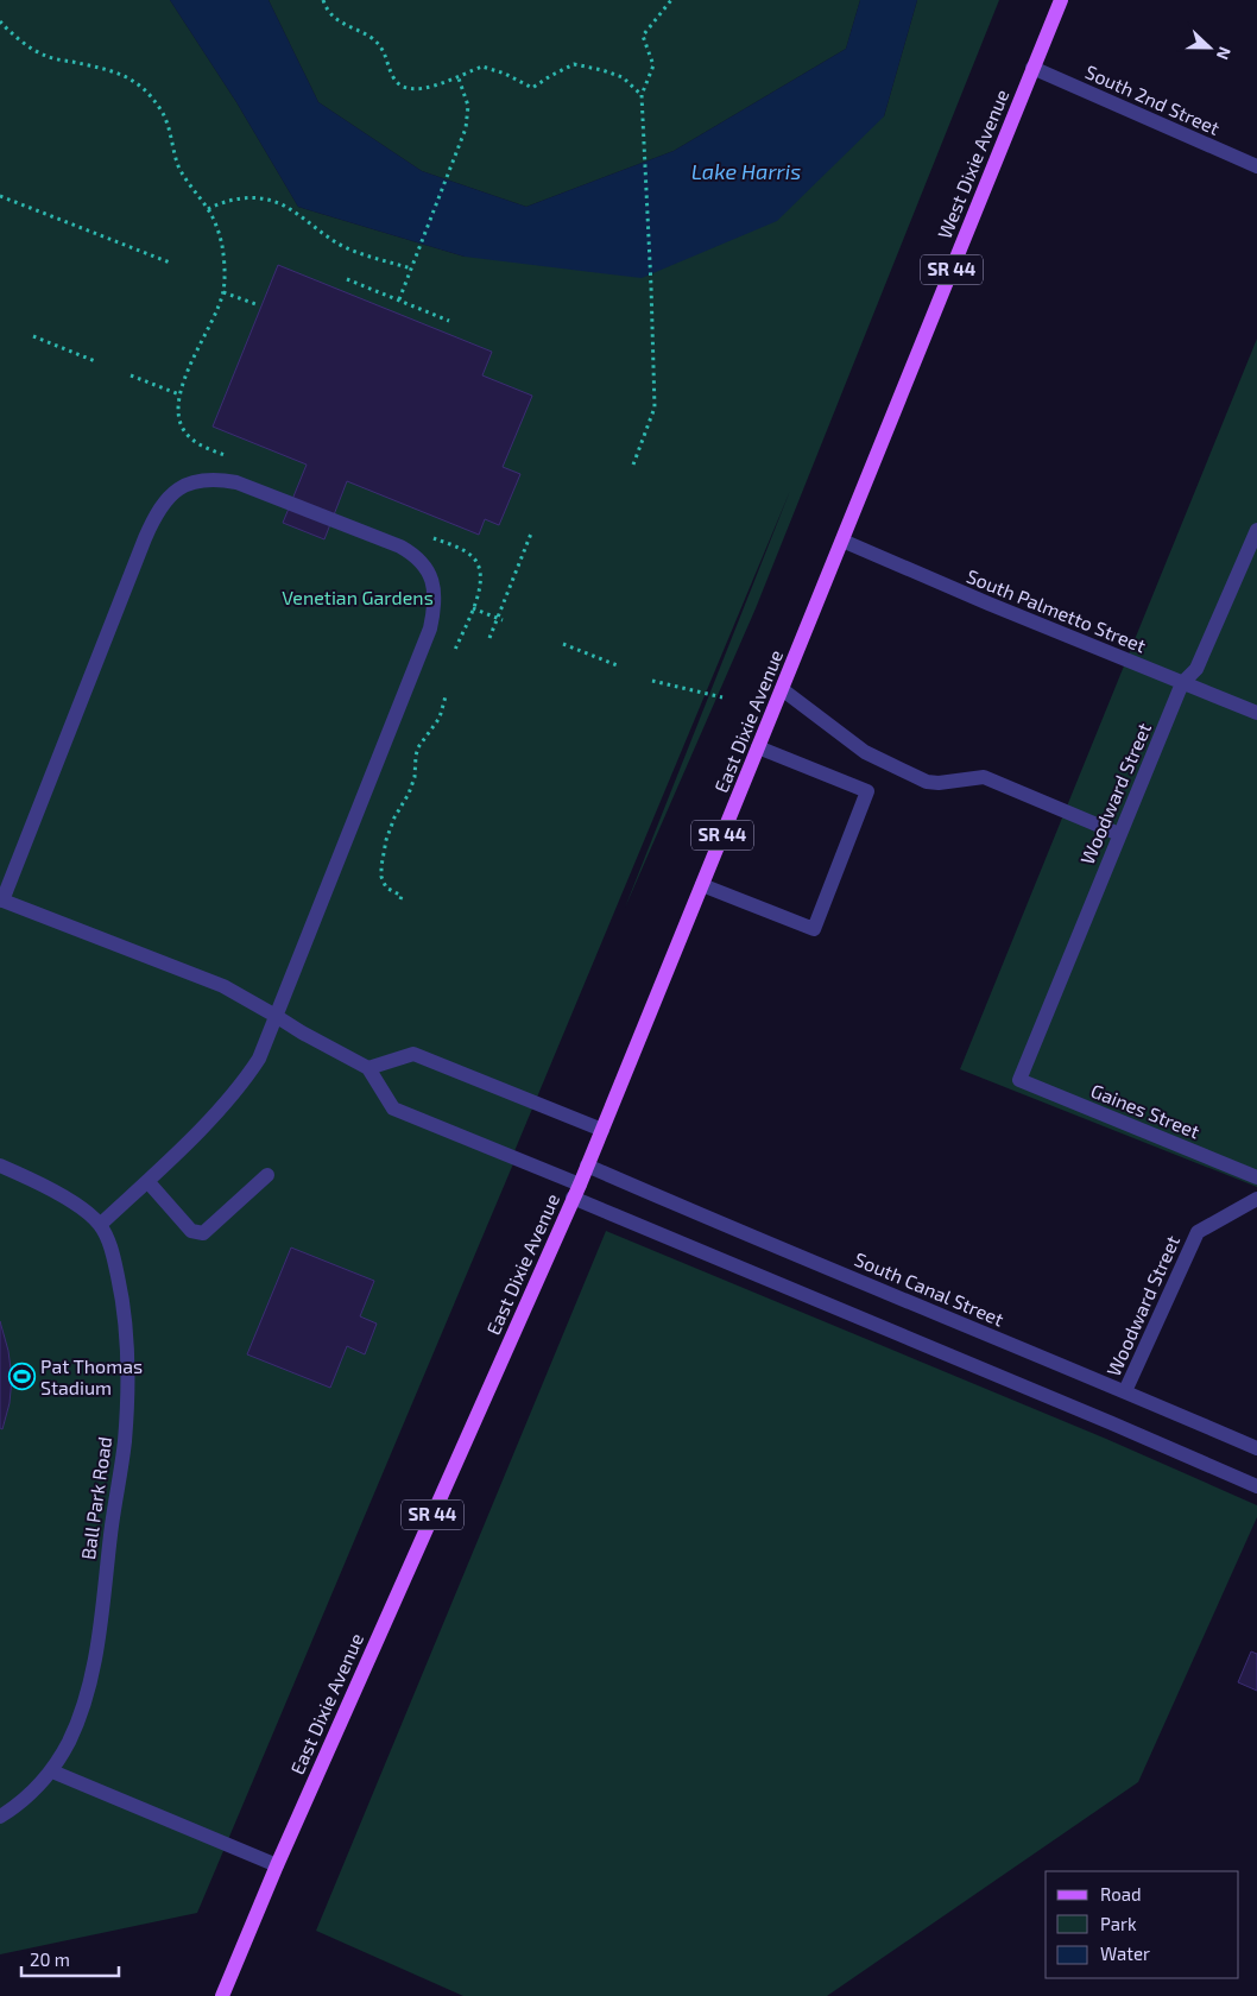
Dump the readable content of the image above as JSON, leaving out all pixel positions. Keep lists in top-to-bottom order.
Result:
{
  "streets": {
    "main road": ["West Dixie Avenue", "SR 44", "East Dixie Avenue"],
    "street": [
      "South 2nd Street",
      "South Palmetto Street",
      "Woodward Street",
      "Gaines Street",
      "South Canal Street",
      "Ball Park Road"
    ]
  },
  "crossings": [
    ["South 2nd Street", "West Dixie Avenue"],
    ["West Dixie Avenue", "South Palmetto Street"],
    ["West Dixie Avenue", "East Dixie Avenue"],
    ["South Palmetto Street", "East Dixie Avenue"],
    ["South Palmetto Street", "Woodward Street"],
    ["East Dixie Avenue", "South Canal Street"],
    ["Woodward Street", "Gaines Street"],
    ["Woodward Street", "South Canal Street"]
  ],
  "water": ["Lake Harris"],
  "parks": ["Venetian Gardens"],
  "places": {
    "sports": ["Pat Thomas Stadium"]
  },
  "legend": ["Road", "Park", "Water"],
  "scale_bar": "20 m",
  "north": "right"
}
